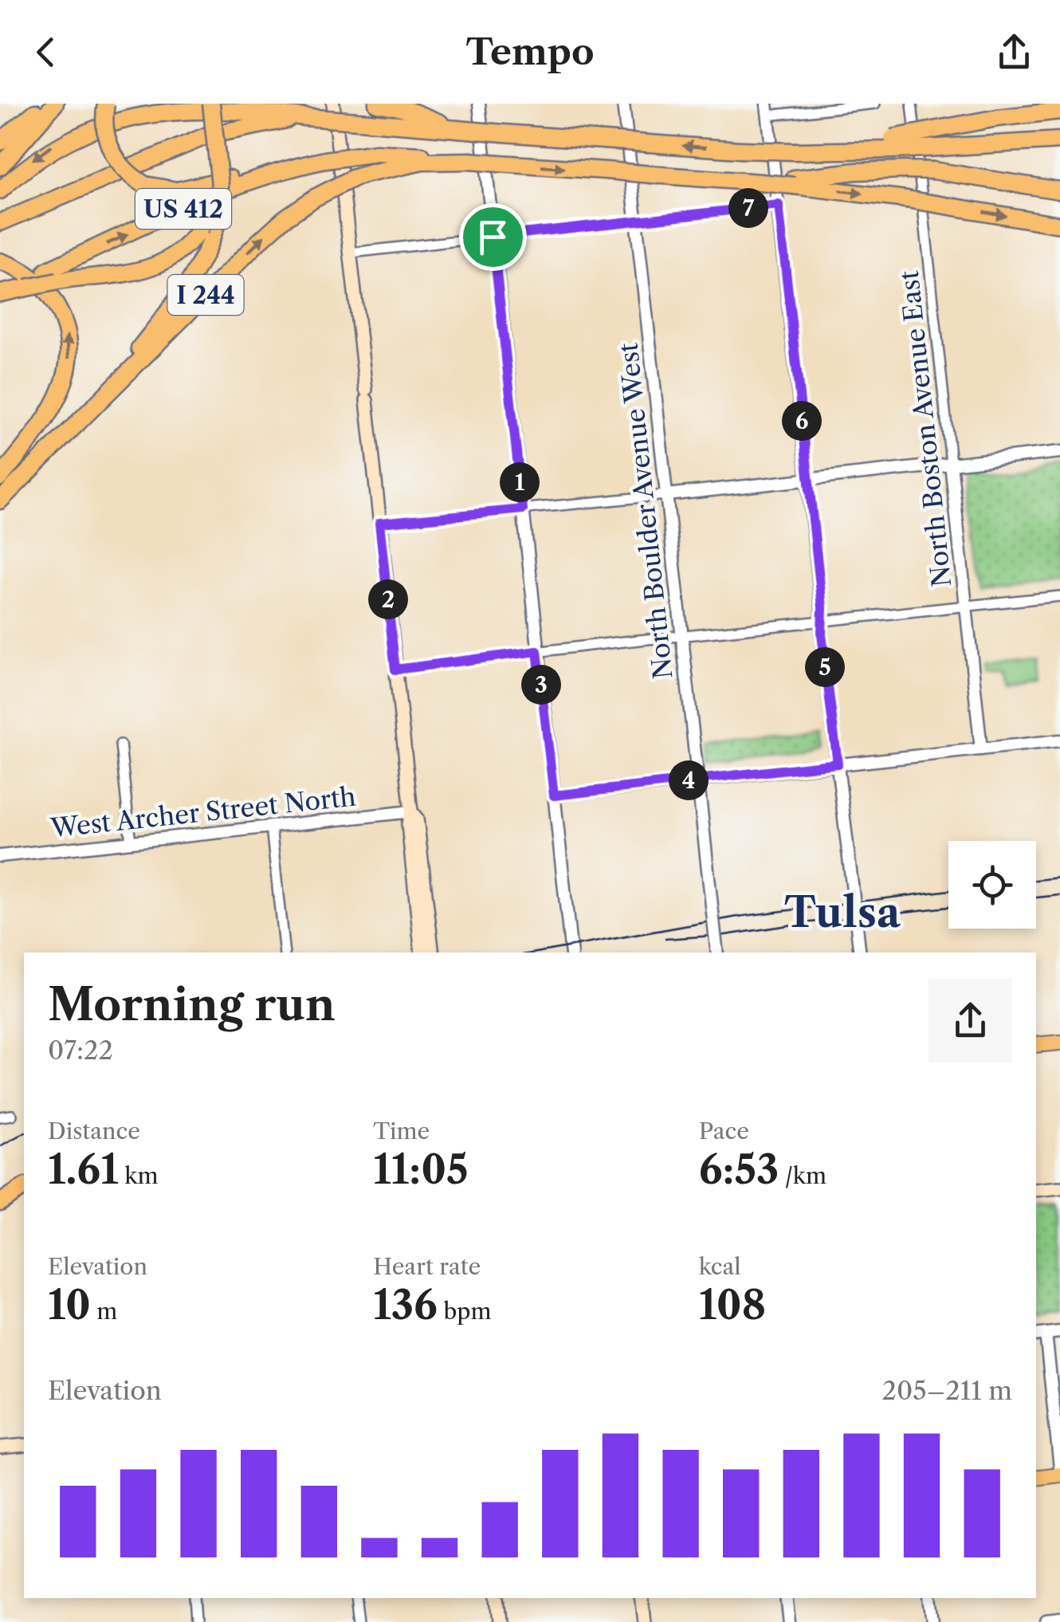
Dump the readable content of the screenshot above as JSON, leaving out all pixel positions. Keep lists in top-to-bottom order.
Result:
{
  "streets": {
    "highway": ["US 412", "I 244"],
    "street": ["North Boston Avenue East", "North Boulder Avenue West", "West Archer Street North"]
  },
  "crossings": [
    ["US 412", "I 244"]
  ],
  "districts": ["Tulsa"],
  "page": {
    "header": "Tempo",
    "pins": [
      "7",
      "6",
      "1",
      "2",
      "5",
      "3",
      "4"
    ],
    "heading": ["Morning run", "07:22"],
    "stats": [
      ["Distance", "1.61 km"],
      ["Time", "11:05"],
      ["Pace", "6:53 /km"],
      ["Elevation", "10 m"],
      ["Heart rate", "136 bpm"],
      ["kcal", "108"]
    ],
    "chart": ["Elevation", "205–211 m"]
  }
}
